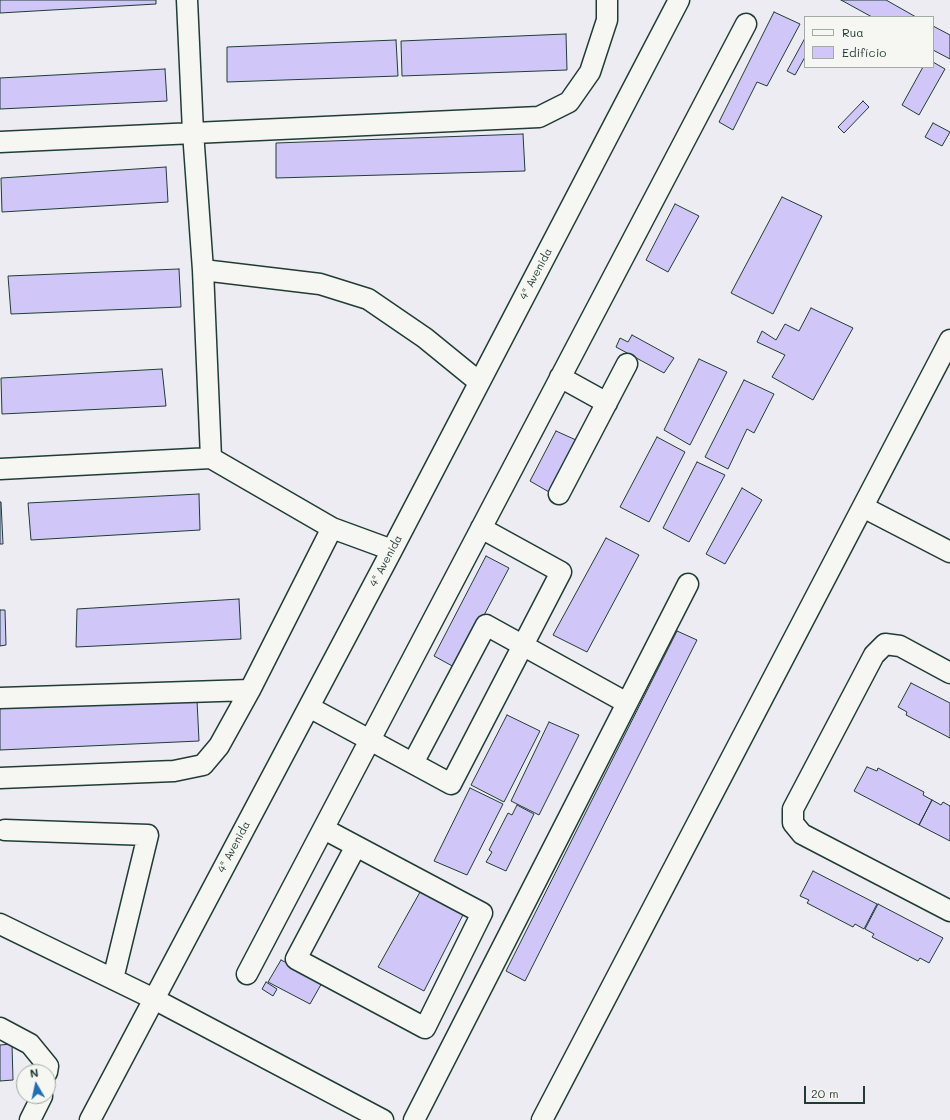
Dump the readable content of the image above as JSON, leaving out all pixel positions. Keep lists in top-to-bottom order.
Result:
{
  "streets": {
    "street": ["4ª Avenida"]
  },
  "legend": ["Rua", "Edifício"],
  "scale_bar": "20 m",
  "north": "top"
}
